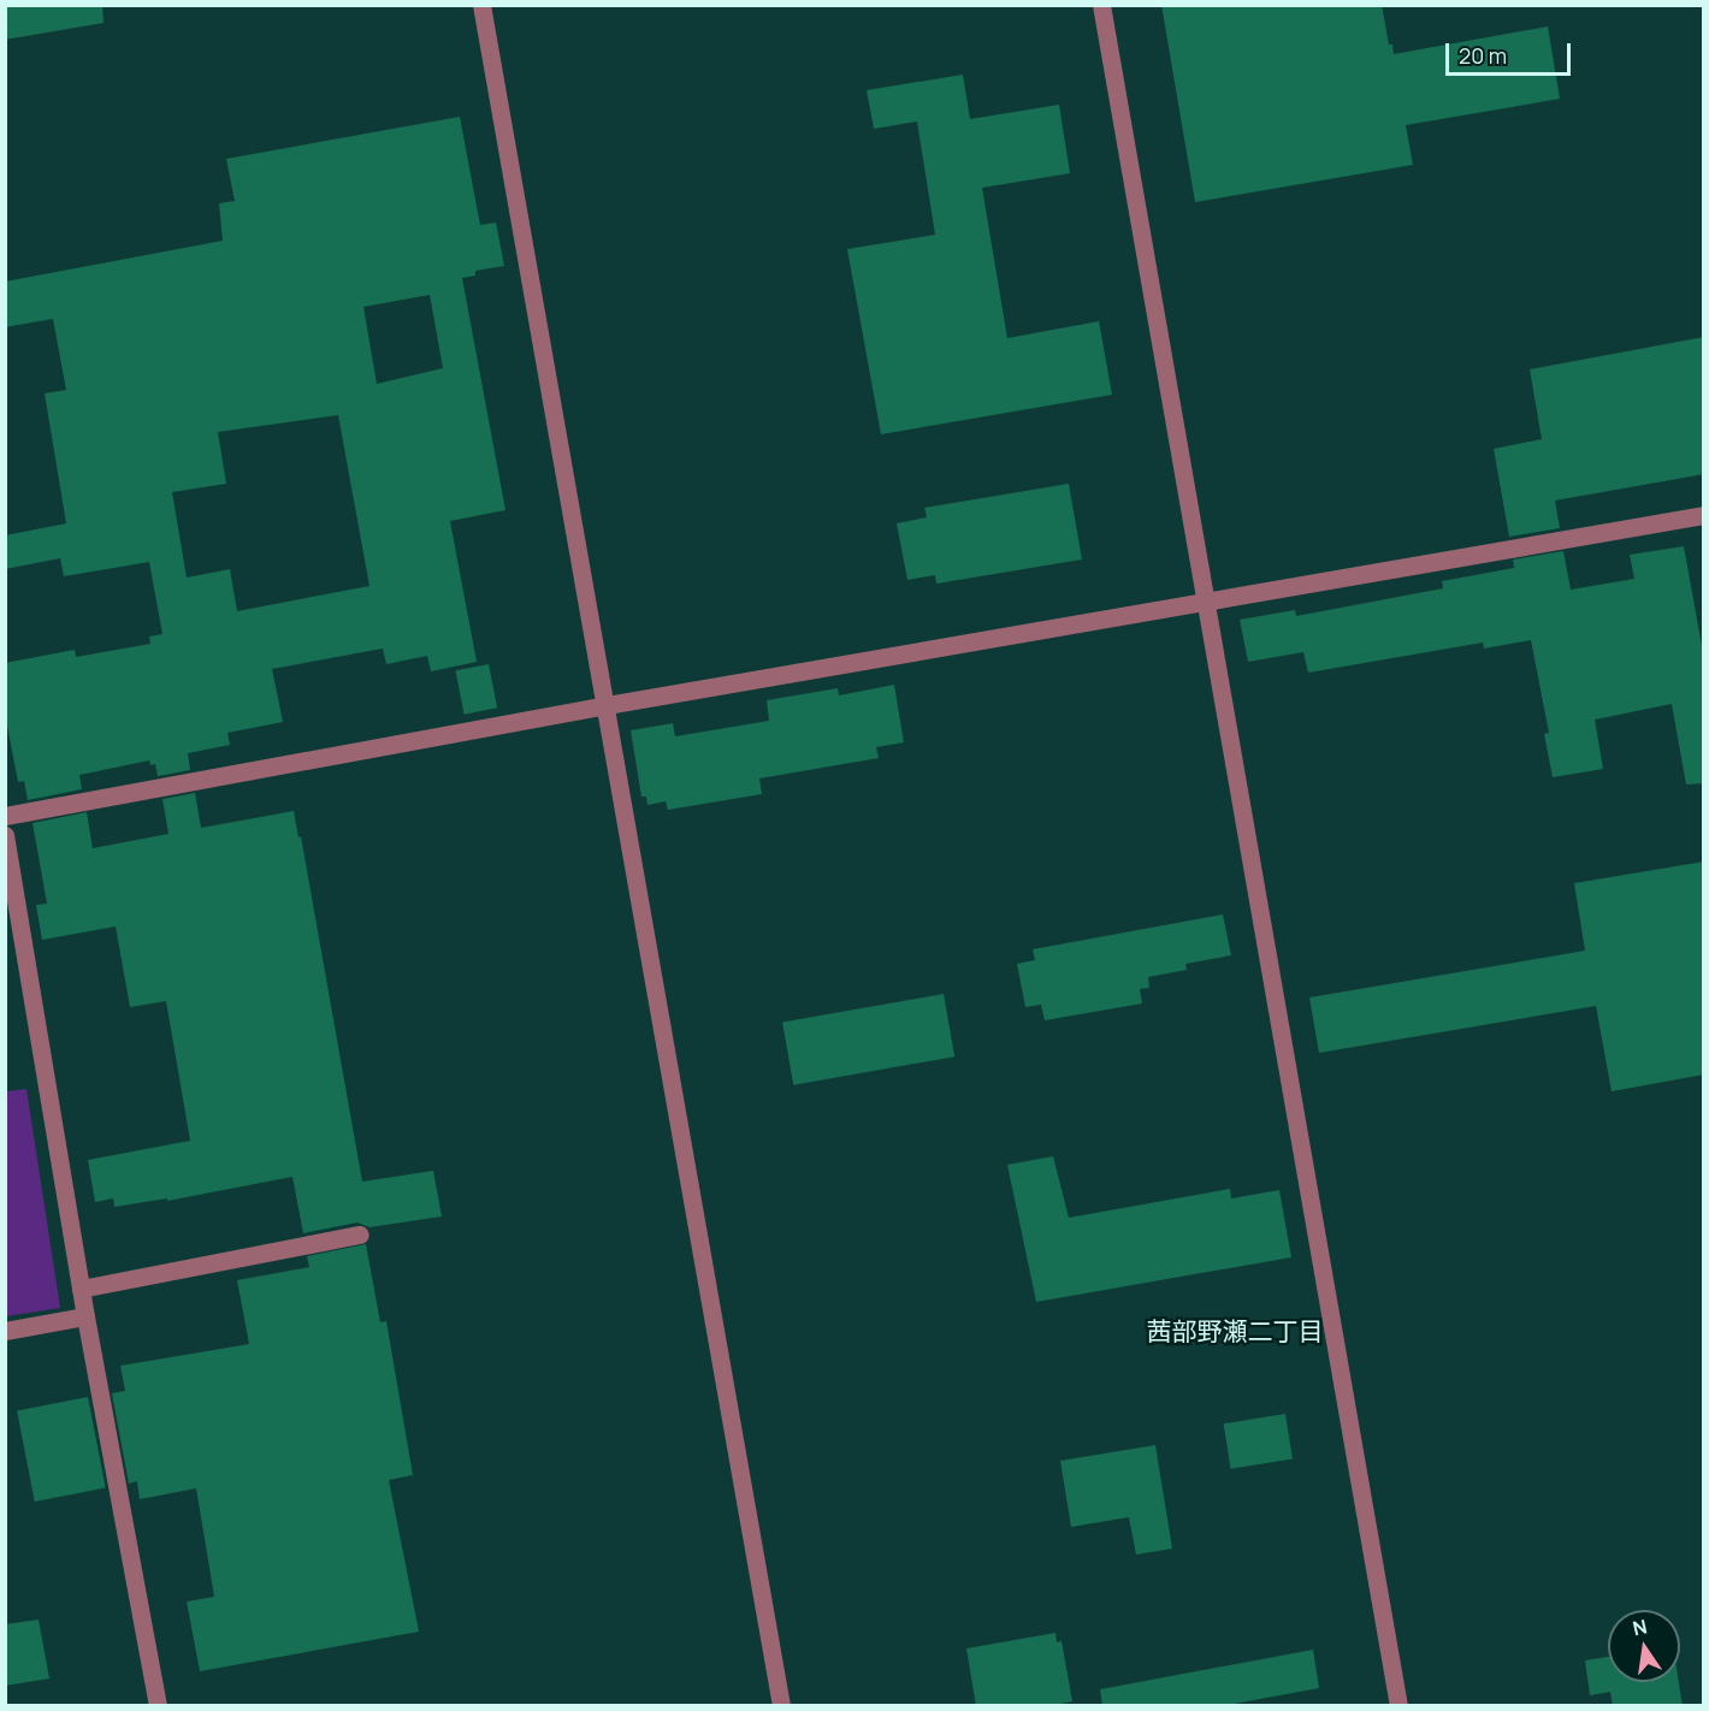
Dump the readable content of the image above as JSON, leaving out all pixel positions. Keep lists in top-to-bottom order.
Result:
{
  "districts": ["茜部野瀬二丁目"],
  "scale_bar": "20 m",
  "north": "top"
}
